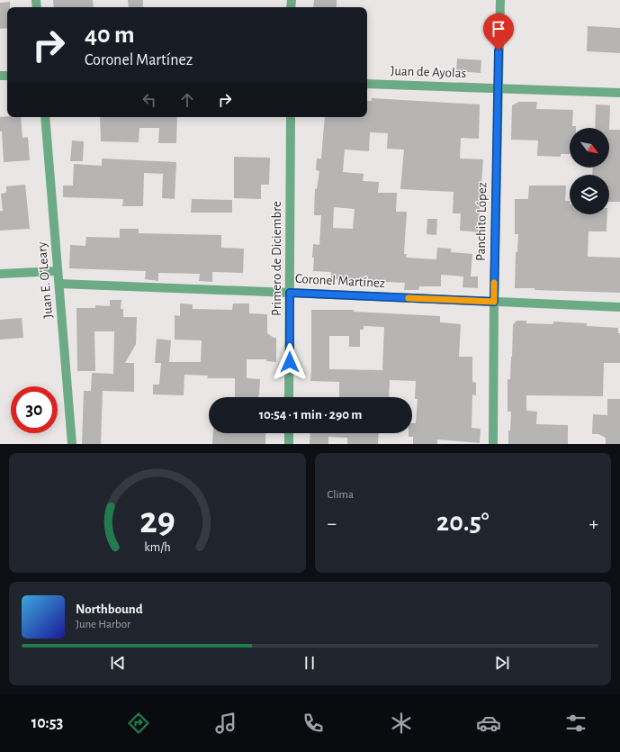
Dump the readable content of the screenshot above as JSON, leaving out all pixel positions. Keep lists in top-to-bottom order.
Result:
{
  "streets": {
    "street": [
      "Juan de Ayolas",
      "Panchito López",
      "Primero de Diciembre",
      "Juan E. O'Leary",
      "Coronel Martínez"
    ]
  },
  "crossings": [
    ["Juan de Ayolas", "Panchito López"],
    ["Panchito López", "Coronel Martínez"],
    ["Primero de Diciembre", "Coronel Martínez"],
    ["Juan E. O'Leary", "Coronel Martínez"]
  ],
  "north": "bottom right",
  "page": {
    "turn": ["40 m", "Coronel Martínez"],
    "limit": "30",
    "trip": "10:54 · 1 min · 290 m",
    "tile": "Clima",
    "heat": ["−", "20.5°", "+"],
    "song": ["Northbound", "June Harbor"],
    "tabs": "10:53",
    "gauge": ["29", "km/h"]
  }
}
